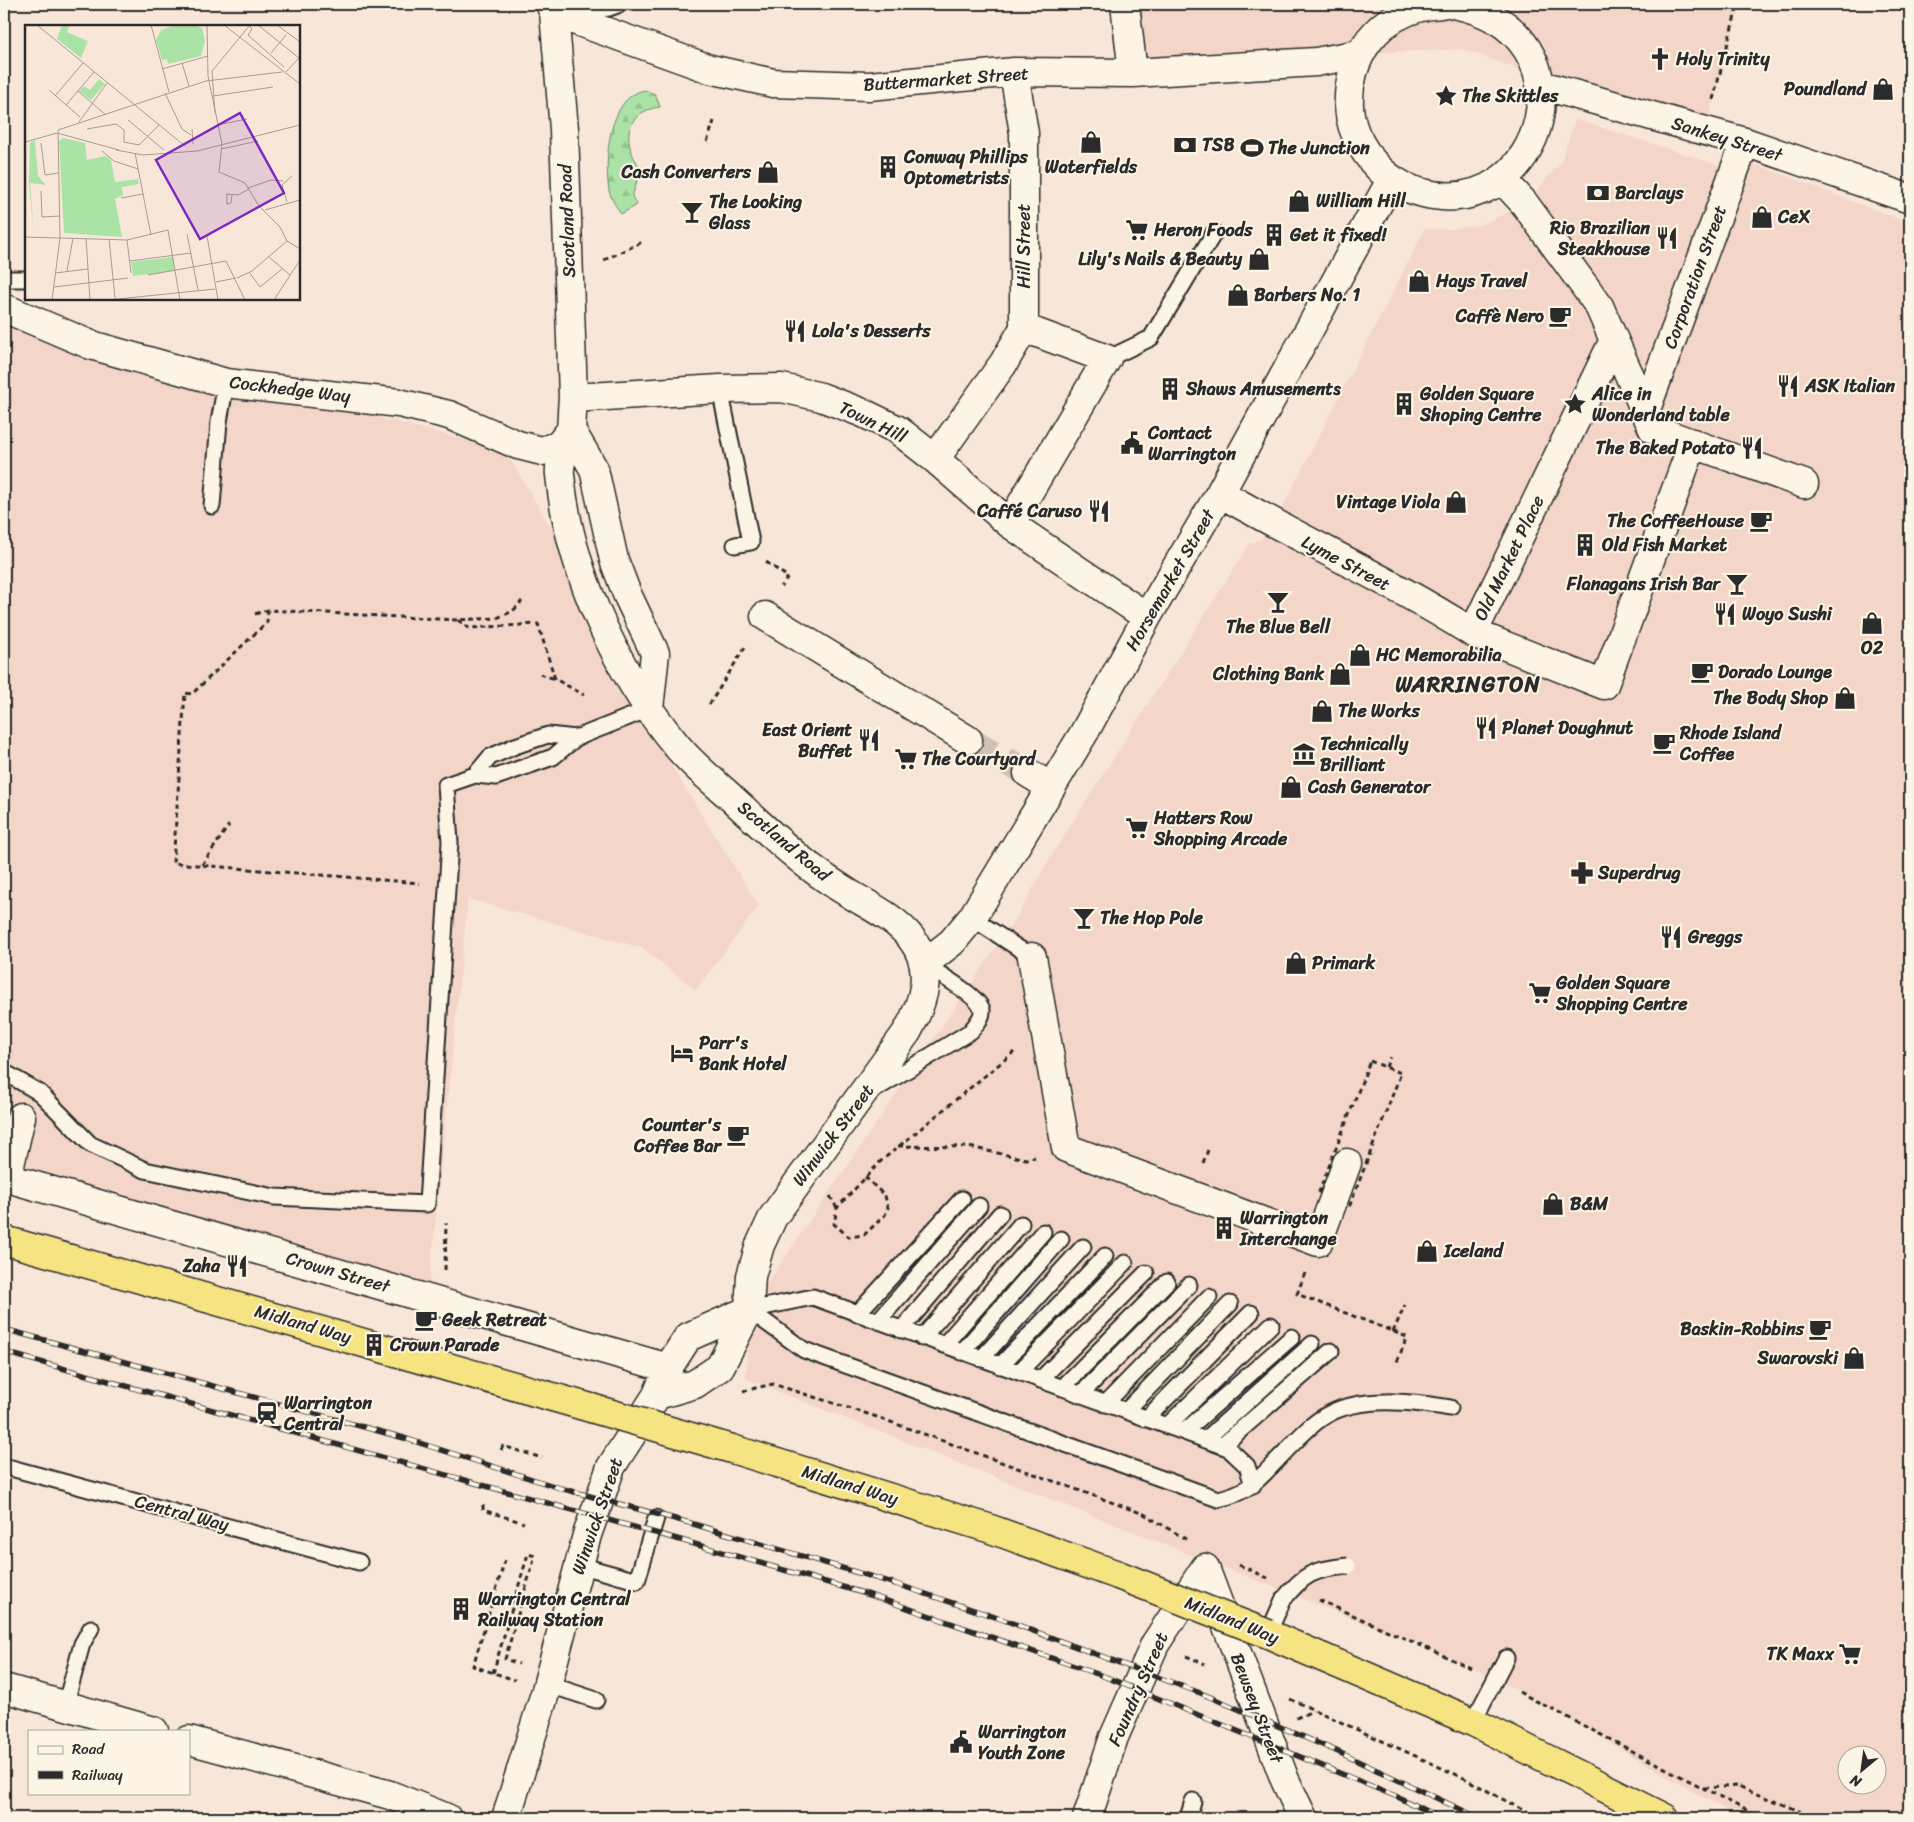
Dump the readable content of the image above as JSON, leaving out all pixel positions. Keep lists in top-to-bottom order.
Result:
{
  "streets": {
    "highway": ["Midland Way"],
    "street": [
      "Buttermarket Street",
      "Sankey Street",
      "Scotland Road",
      "Hill Street",
      "Corporation Street",
      "Cockhedge Way",
      "Town Hill",
      "Old Market Place",
      "Lyme Street",
      "Horsemarket Street",
      "Winwick Street",
      "Crown Street",
      "Foundry Street",
      "Bewsey Street"
    ],
    "lane": ["Central Way"]
  },
  "crossings": [
    ["Buttermarket Street", "Scotland Road"],
    ["Buttermarket Street", "Hill Street"],
    ["Sankey Street", "Corporation Street"],
    ["Scotland Road", "Cockhedge Way"],
    ["Scotland Road", "Town Hill"],
    ["Scotland Road", "Horsemarket Street"],
    ["Scotland Road", "Winwick Street"],
    ["Town Hill", "Horsemarket Street"],
    ["Old Market Place", "Lyme Street"],
    ["Lyme Street", "Horsemarket Street"],
    ["Horsemarket Street", "Winwick Street"],
    ["Winwick Street", "Crown Street"],
    ["Foundry Street", "Bewsey Street"]
  ],
  "districts": ["WARRINGTON"],
  "places": {
    "church": ["Holy Trinity"],
    "shop": [
      "Poundland",
      "Waterfields",
      "Cash Converters",
      "William Hill",
      "CeX",
      "Lily's Nails & Beauty",
      "Hays Travel",
      "Barbers No. 1",
      "Vintage Viola",
      "O2",
      "HC Memorabilia",
      "Clothing Bank",
      "The Body Shop",
      "The Works",
      "Cash Generator",
      "Primark",
      "B&M",
      "Iceland",
      "Swarovski"
    ],
    "place": ["The Skittles", "Alice in Wonderland table"],
    "bank": ["TSB", "Barclays"],
    "sports": ["The Junction"],
    "building": [
      "Conway Phillips Optometrists",
      "Get it fixed!",
      "Shaws Amusements",
      "Golden Square Shoping Centre",
      "Old Fish Market",
      "Warrington Interchange",
      "Crown Parade",
      "Warrington Central Railway Station"
    ],
    "bar": [
      "The Looking Glass",
      "Flanagans Irish Bar",
      "The Blue Bell",
      "The Hop Pole"
    ],
    "supermarket": [
      "Heron Foods",
      "The Courtyard",
      "Hatters Row Shopping Arcade",
      "Golden Square Shopping Centre",
      "TK Maxx"
    ],
    "restaurant": [
      "Rio Brazilian Steakhouse",
      "Lola's Desserts",
      "ASK Italian",
      "The Baked Potato",
      "Caffé Caruso",
      "Woyo Sushi",
      "Planet Doughnut",
      "East Orient Buffet",
      "Greggs",
      "Zaha"
    ],
    "cafe": [
      "Caffè Nero",
      "The CoffeeHouse",
      "Dorado Lounge",
      "Rhode Island Coffee",
      "Counter's Coffee Bar",
      "Geek Retreat",
      "Baskin-Robbins"
    ],
    "public building": ["Contact Warrington", "Warrington Youth Zone"],
    "museum": ["Technically Brilliant"],
    "pharmacy": ["Superdrug"],
    "hotel": ["Parr's Bank Hotel"],
    "station": ["Warrington Central"]
  },
  "legend": ["Road", "Railway"],
  "north": "bottom left"
}
